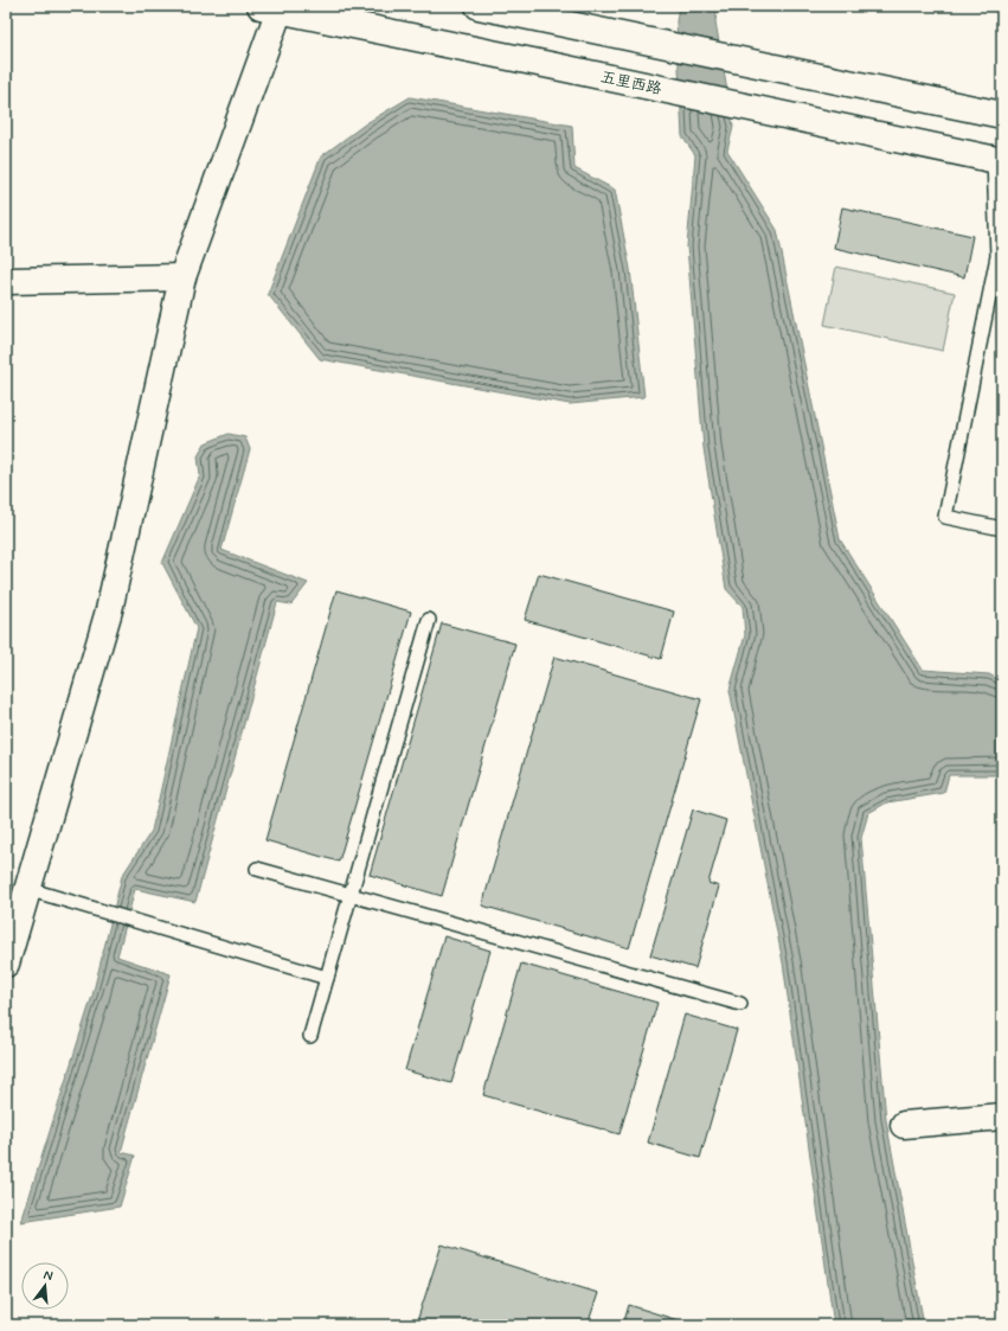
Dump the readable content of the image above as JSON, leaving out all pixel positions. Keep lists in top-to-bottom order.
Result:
{
  "streets": {
    "main road": ["五里西路"]
  },
  "north": "top"
}
